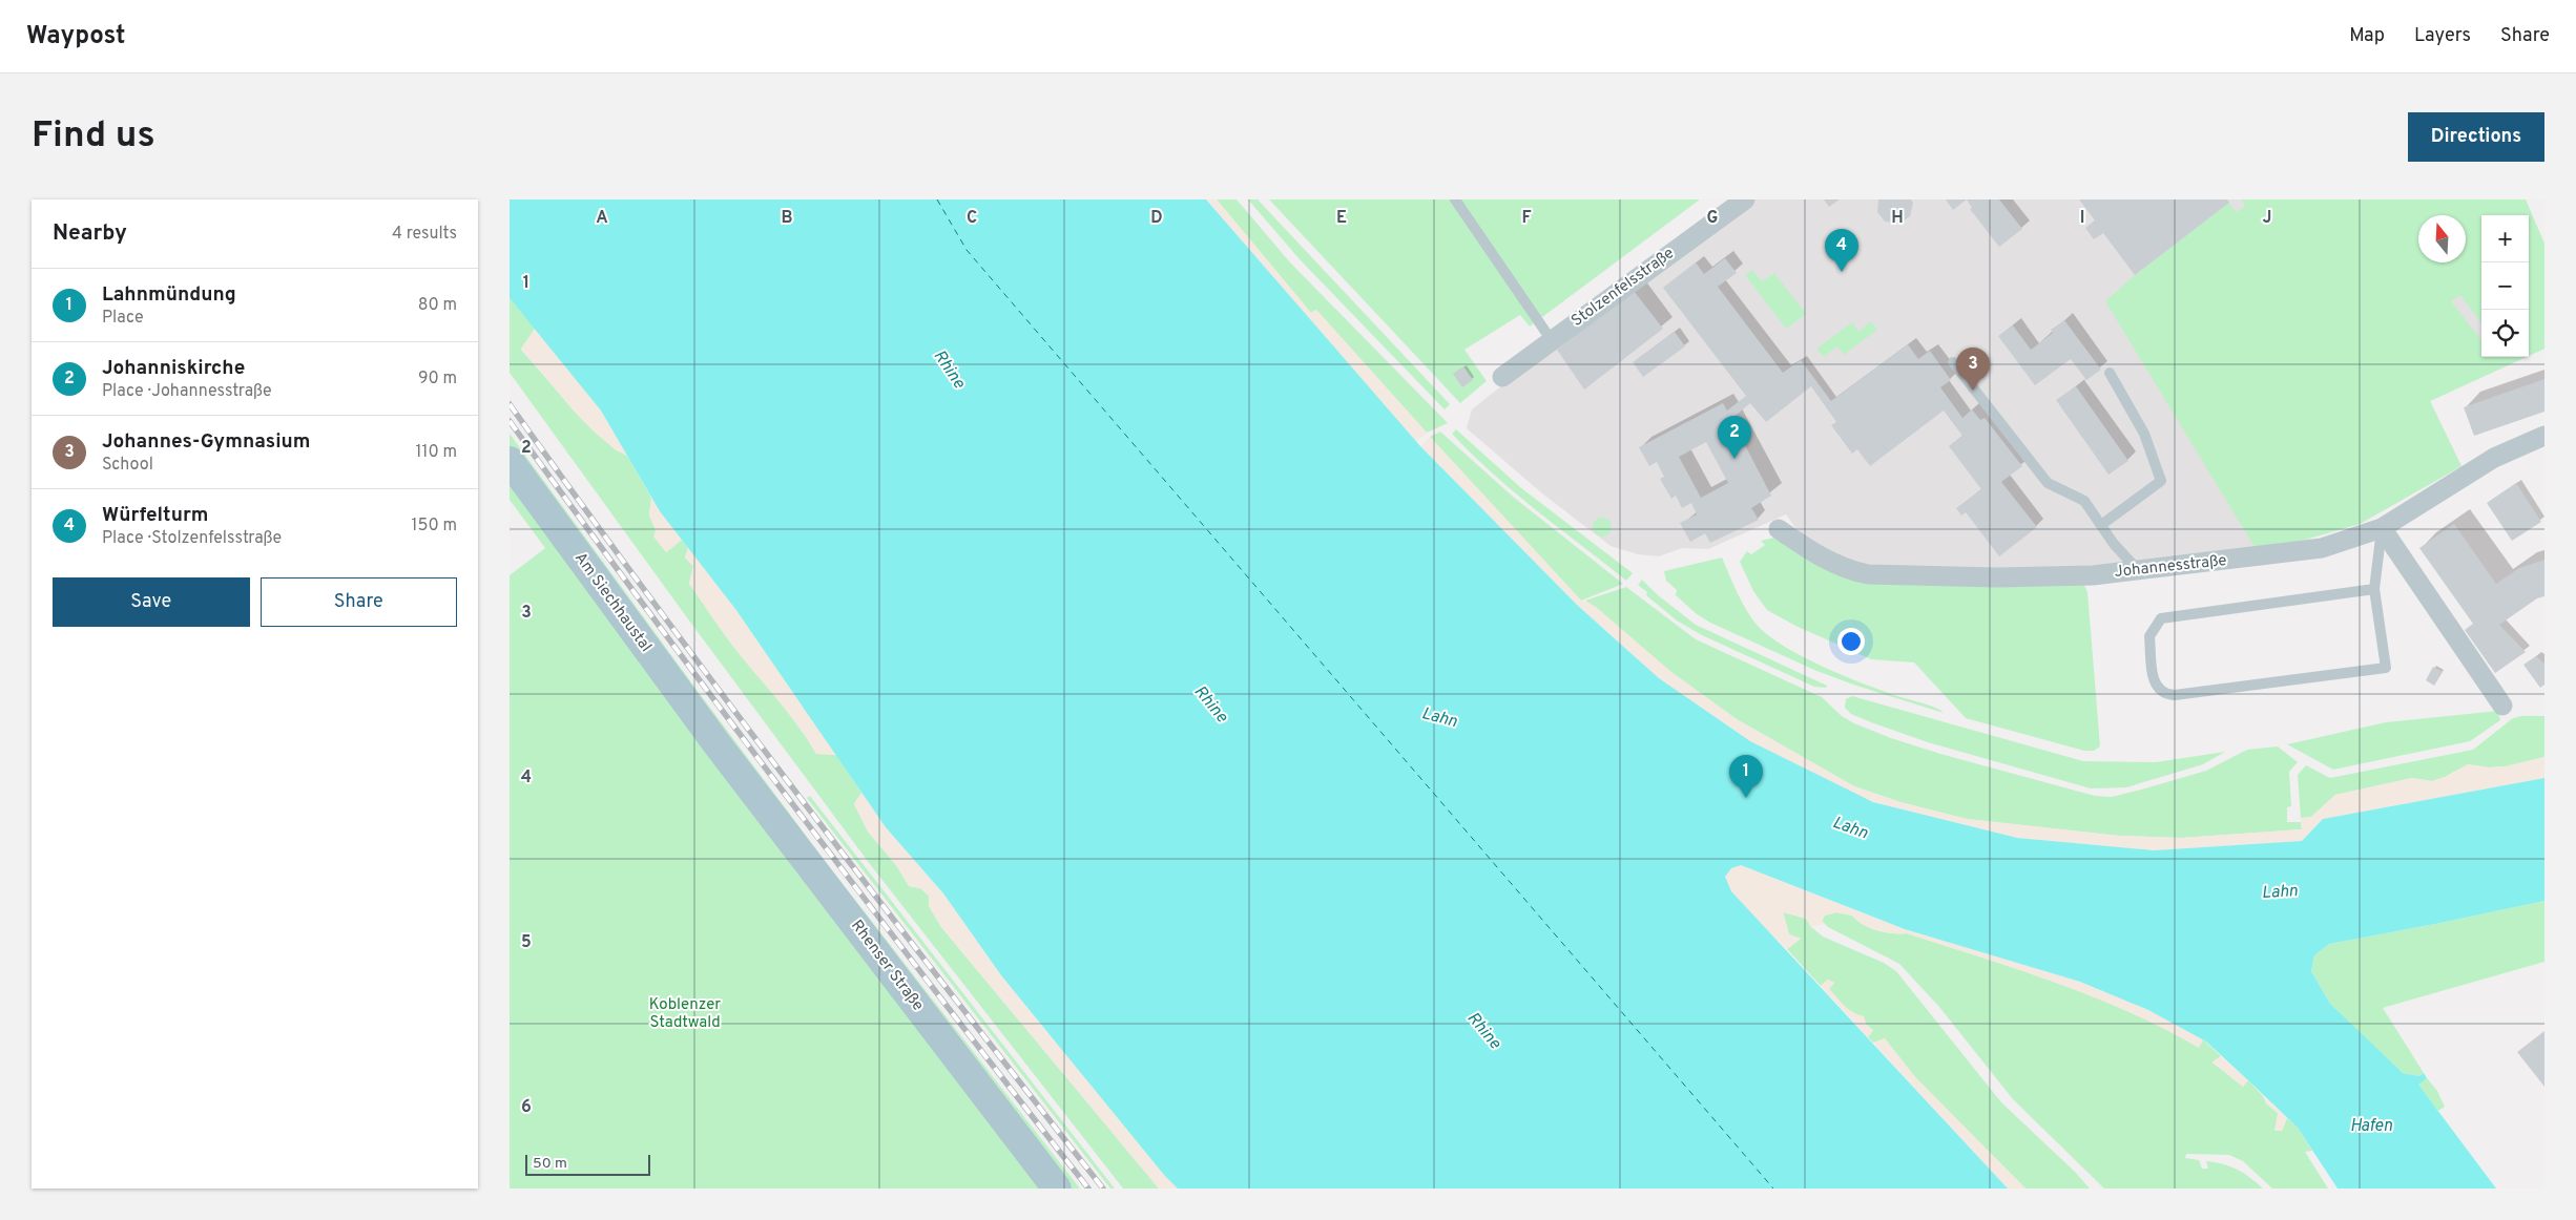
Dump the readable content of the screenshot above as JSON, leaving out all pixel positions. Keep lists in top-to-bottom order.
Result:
{
  "streets": {
    "main road": ["Am Siechhaustal", "Rhenser Straße"],
    "street": ["Stolzenfelsstraße", "Johannesstraße"]
  },
  "crossings": [
    ["Am Siechhaustal", "Rhenser Straße"]
  ],
  "water": ["Rhine", "Lahn", "Hafen"],
  "parks": ["Koblenzer Stadtwald"],
  "scale_bar": "50 m",
  "north": "top",
  "page": {
    "header": "Waypost",
    "nav": ["Map", "Layers", "Share"],
    "buttons": [
      "Directions",
      ["Save", "Share"]
    ],
    "title": "Find us",
    "heading": ["Nearby", "4 results"],
    "map_buttons": ["+", "−"],
    "pins": [
      "4",
      "3",
      "2",
      "1"
    ],
    "list": [
      {
        "mark": "1",
        "name": "Lahnmündung",
        "note": "Place",
        "value": "80 m"
      },
      {
        "mark": "2",
        "name": "Johanniskirche",
        "note": "Place · Johannesstraße",
        "value": "90 m"
      },
      {
        "mark": "3",
        "name": "Johannes-Gymnasium",
        "note": "School",
        "value": "110 m"
      },
      {
        "mark": "4",
        "name": "Würfelturm",
        "note": "Place · Stolzenfelsstraße",
        "value": "150 m"
      }
    ],
    "scale": "50 m"
  },
  "grid": {
    "columns": [
      "A",
      "B",
      "C",
      "D",
      "E",
      "F",
      "G",
      "H",
      "I",
      "J"
    ],
    "rows": [
      "1",
      "2",
      "3",
      "4",
      "5",
      "6"
    ]
  }
}
